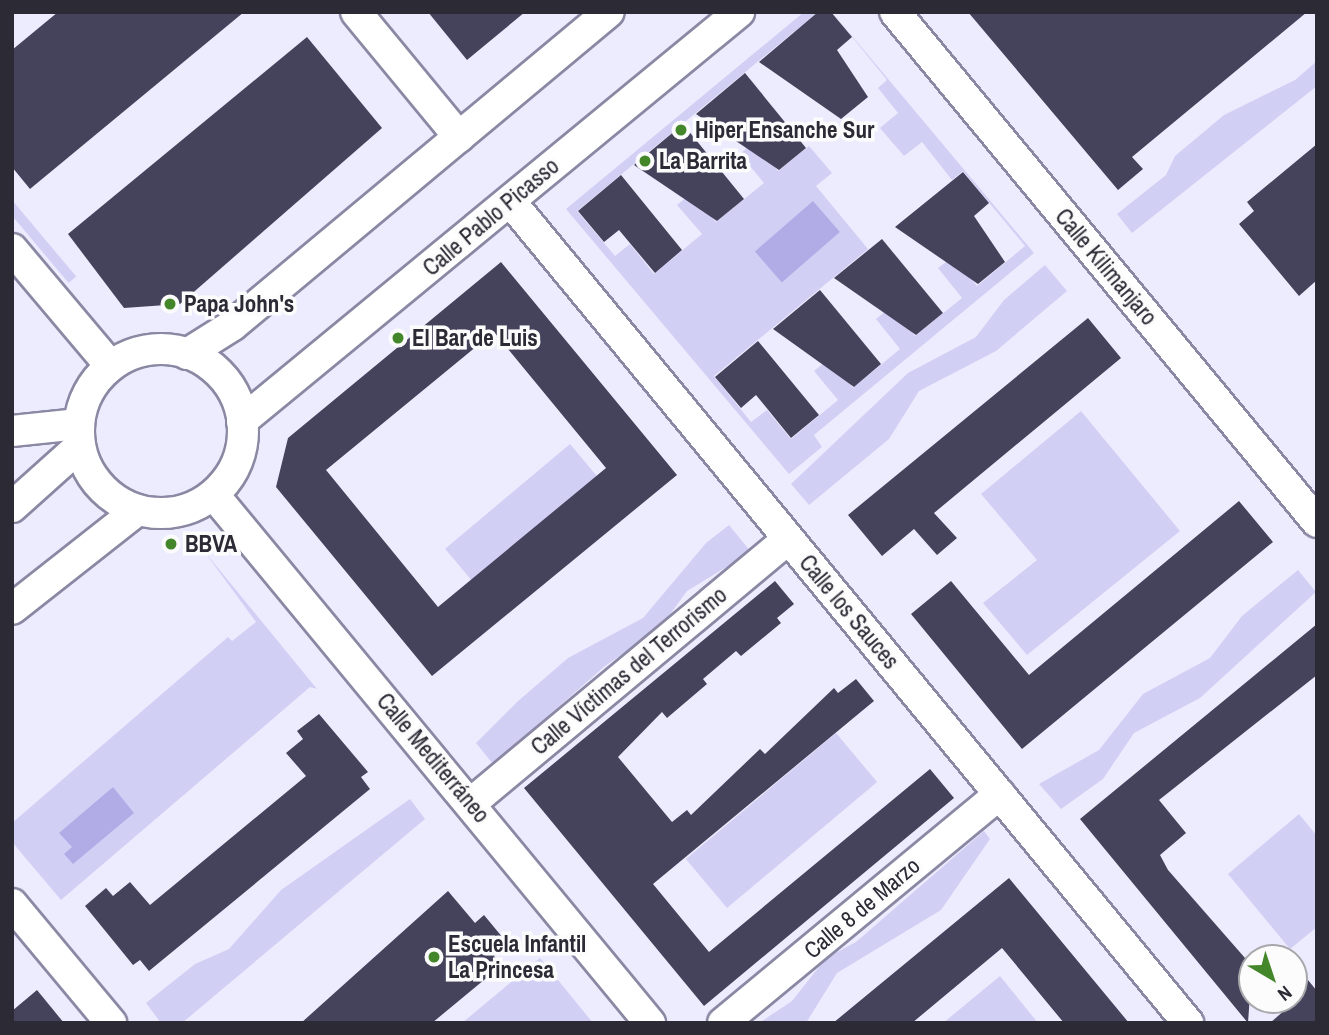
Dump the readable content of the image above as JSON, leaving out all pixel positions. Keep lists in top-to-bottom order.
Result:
{
  "streets": {
    "street": [
      "Calle Pablo Picasso",
      "Calle Kilimanjaro",
      "Calle los Sauces",
      "Calle Víctimas del Terrorismo",
      "Calle Mediterráneo",
      "Calle 8 de Marzo"
    ]
  },
  "crossings": [
    ["Calle Pablo Picasso", "Calle los Sauces"],
    ["Calle Pablo Picasso", "Calle Mediterráneo"],
    ["Calle los Sauces", "Calle Víctimas del Terrorismo"],
    ["Calle los Sauces", "Calle 8 de Marzo"],
    ["Calle Víctimas del Terrorismo", "Calle Mediterráneo"]
  ],
  "places": [
    "Hiper Ensanche Sur",
    "La Barrita",
    "Papa John's",
    "El Bar de Luis",
    "BBVA",
    "Escuela Infantil La Princesa"
  ],
  "north": "bottom right"
}
